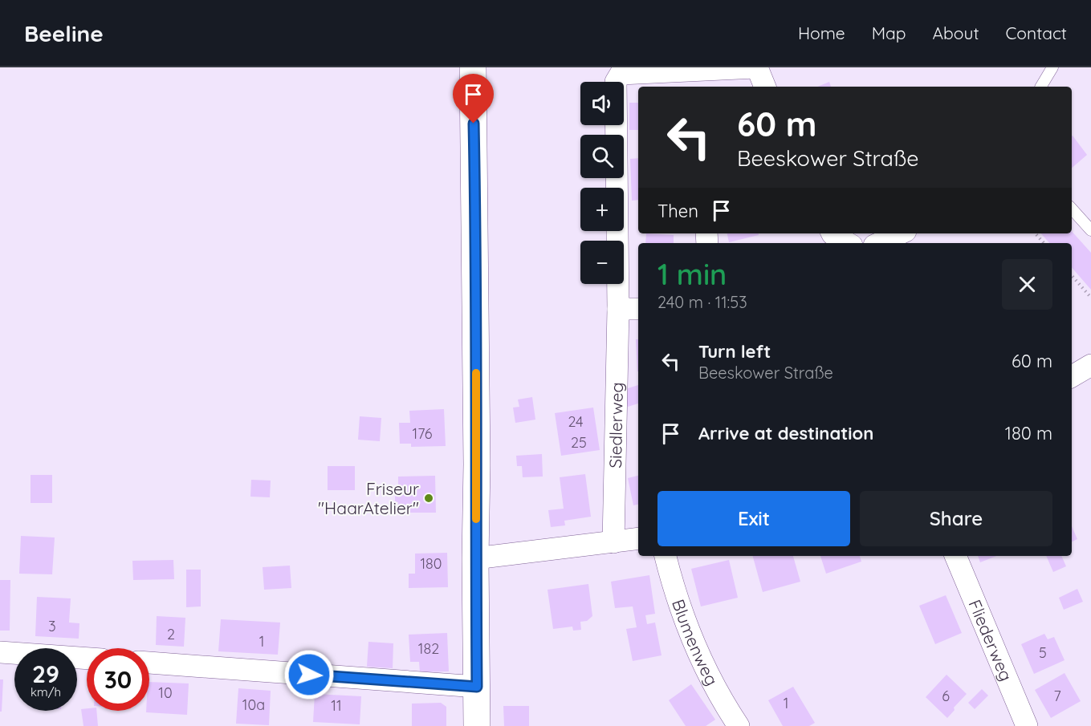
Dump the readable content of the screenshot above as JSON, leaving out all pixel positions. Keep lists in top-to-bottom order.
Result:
{
  "streets": {
    "street": ["Siedlerweg", "Fliederweg", "Blumenweg"]
  },
  "places": ["Friseur \"HaarAtelier\""],
  "house_numbers": [
    "24",
    "176",
    "25",
    "180",
    "3",
    "2",
    "1",
    "182",
    "5",
    "10",
    "6",
    "7",
    "1",
    "10a",
    "11"
  ],
  "page": {
    "header": "Beeline",
    "nav": [
      "Home",
      "Map",
      "About",
      "Contact"
    ],
    "map_buttons": ["+", "−"],
    "turn": ["60 m", "Beeskower Straße"],
    "then": "Then",
    "heading": ["1 min", "240 m · 11:53"],
    "list": [
      {
        "name": "Turn left",
        "note": "Beeskower Straße",
        "value": "60 m"
      },
      {
        "name": "Arrive at destination",
        "value": "180 m"
      }
    ],
    "buttons": ["Exit", "Share"],
    "speed": "29 km/h",
    "limit": "30"
  }
}
